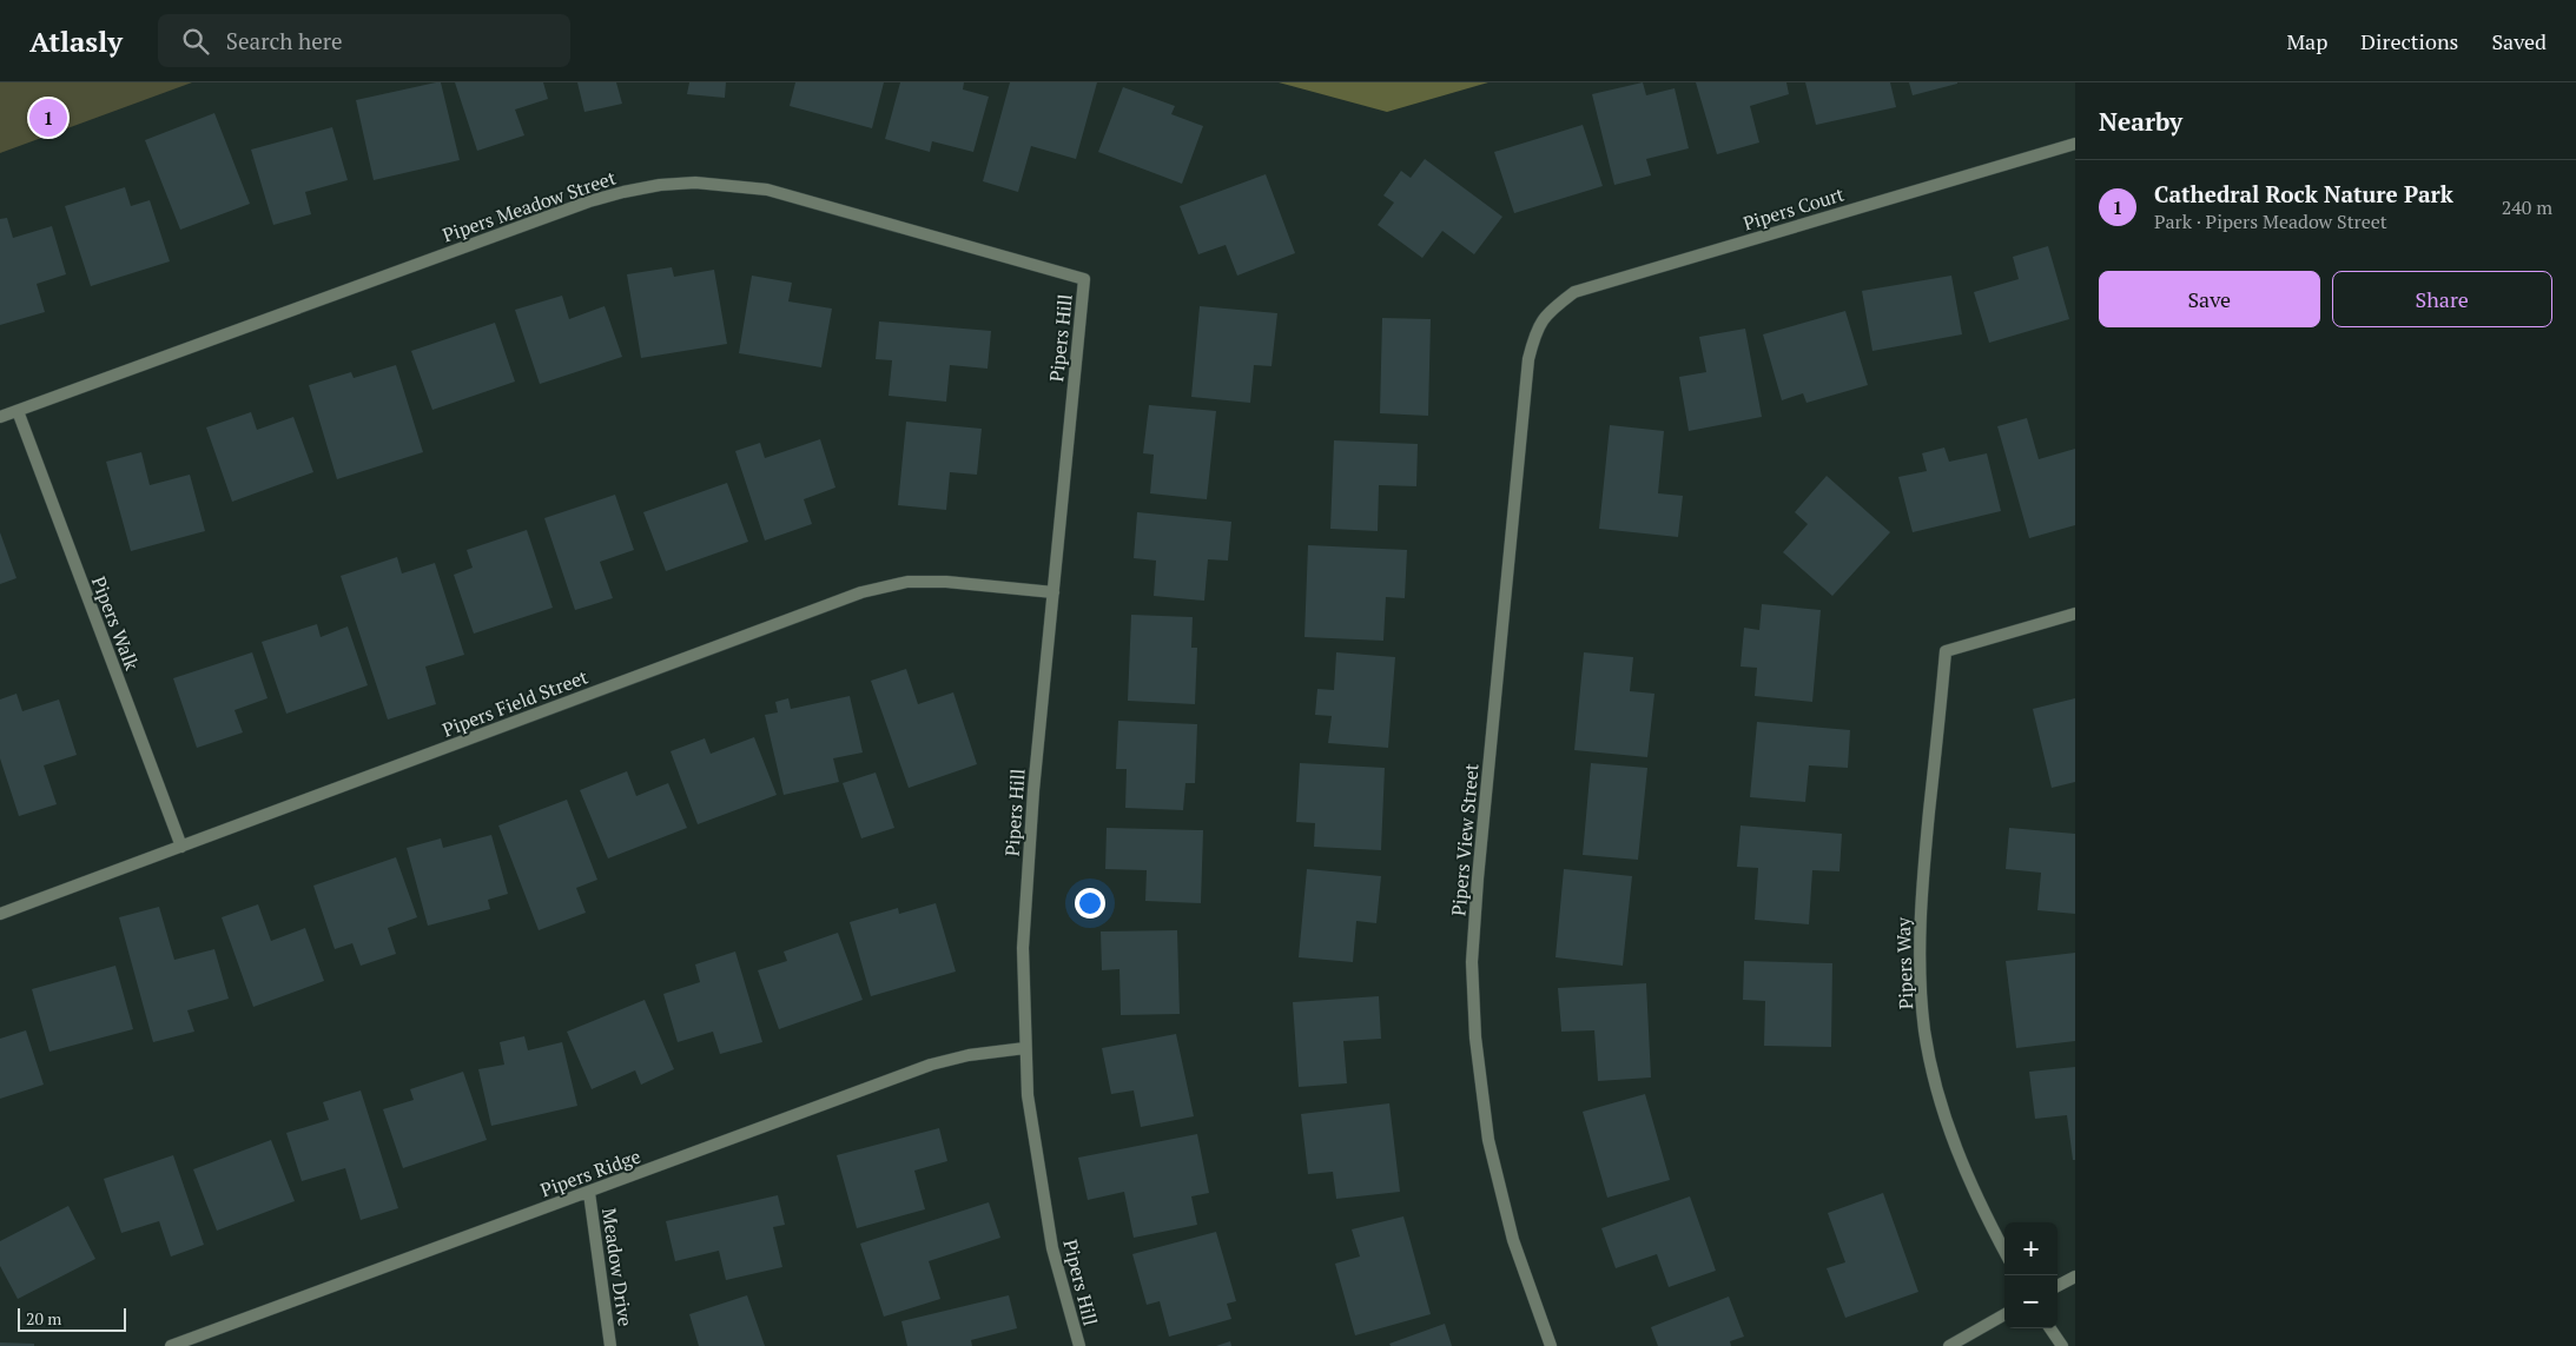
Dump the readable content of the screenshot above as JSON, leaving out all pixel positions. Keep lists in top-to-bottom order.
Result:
{
  "streets": {
    "street": [
      "Pipers Meadow Street",
      "Pipers Court",
      "Pipers Hill",
      "Pipers Walk",
      "Pipers Field Street",
      "Pipers View Street",
      "Pipers Way",
      "Pipers Ridge",
      "Meadow Drive"
    ]
  },
  "crossings": [
    ["Pipers Meadow Street", "Pipers Hill"],
    ["Pipers Meadow Street", "Pipers Walk"],
    ["Pipers Court", "Pipers View Street"],
    ["Pipers Hill", "Pipers Field Street"],
    ["Pipers Hill", "Pipers Ridge"],
    ["Pipers Walk", "Pipers Field Street"],
    ["Pipers Ridge", "Meadow Drive"]
  ],
  "scale_bar": "20 m",
  "page": {
    "header": "Atlasly",
    "search": "Search here",
    "nav": ["Map", "Directions", "Saved"],
    "heading": "Nearby",
    "pins": "1",
    "list": [
      {
        "mark": "1",
        "name": "Cathedral Rock Nature Park",
        "note": "Park · Pipers Meadow Street",
        "value": "240 m"
      }
    ],
    "buttons": ["Save", "Share"],
    "map_buttons": ["+", "−"],
    "scale": "20 m"
  }
}
